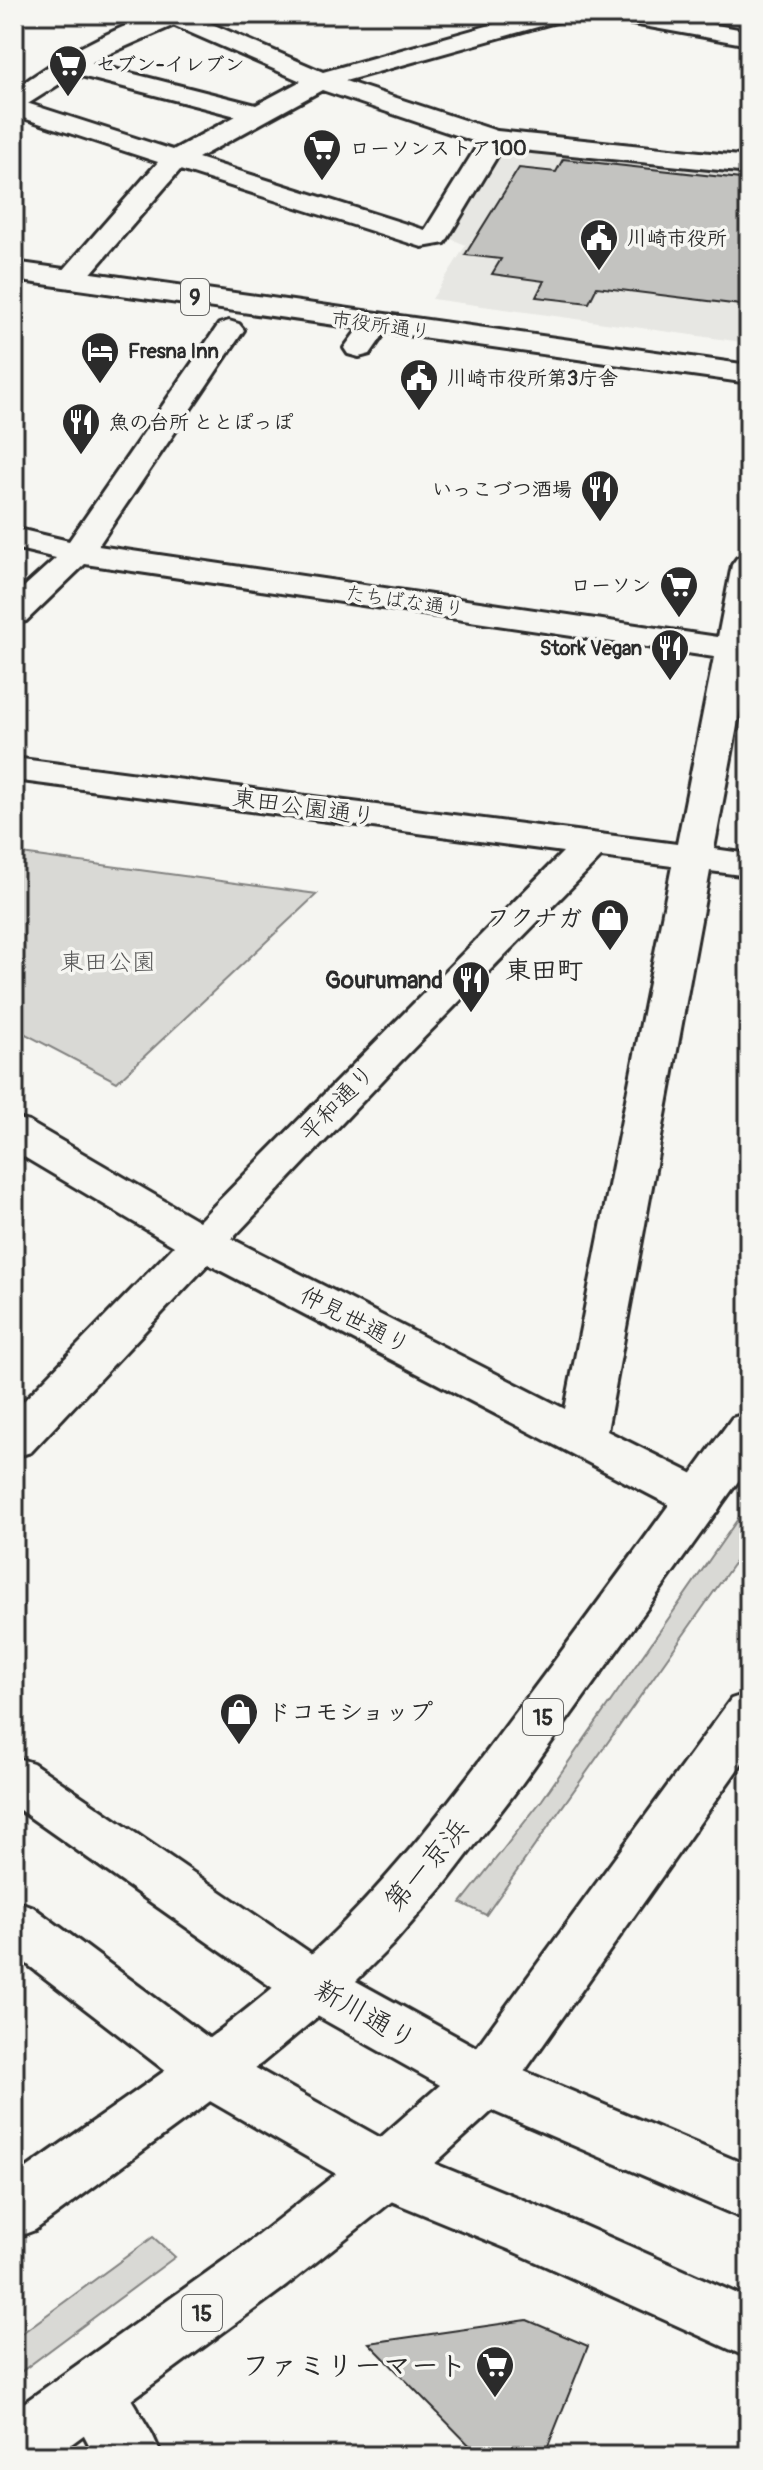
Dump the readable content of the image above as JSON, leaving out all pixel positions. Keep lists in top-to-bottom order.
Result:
{
  "streets": {
    "main road": [
      "9",
      "市役所通り",
      "たちばな通り",
      "東田公園通り",
      "平和通り",
      "仲見世通り",
      "15",
      "第一京浜",
      "新川通り"
    ]
  },
  "crossings": [
    ["東田公園通り", "平和通り"],
    ["平和通り", "仲見世通り"],
    ["仲見世通り", "第一京浜"],
    ["15", "新川通り"],
    ["第一京浜", "新川通り"]
  ],
  "districts": ["東田町"],
  "parks": ["東田公園"],
  "places": {
    "supermarket": [
      "セブン-イレブン",
      "ローソンストア100",
      "ローソン",
      "ファミリーマート"
    ],
    "public building": ["川崎市役所", "川崎市役所第3庁舎"],
    "hotel": ["Fresna Inn"],
    "restaurant": [
      "魚の台所 ととぽっぽ",
      "いっこづつ酒場",
      "Stork Vegan",
      "Gourumand"
    ],
    "shop": ["フクナガ", "ドコモショップ"]
  }
}
